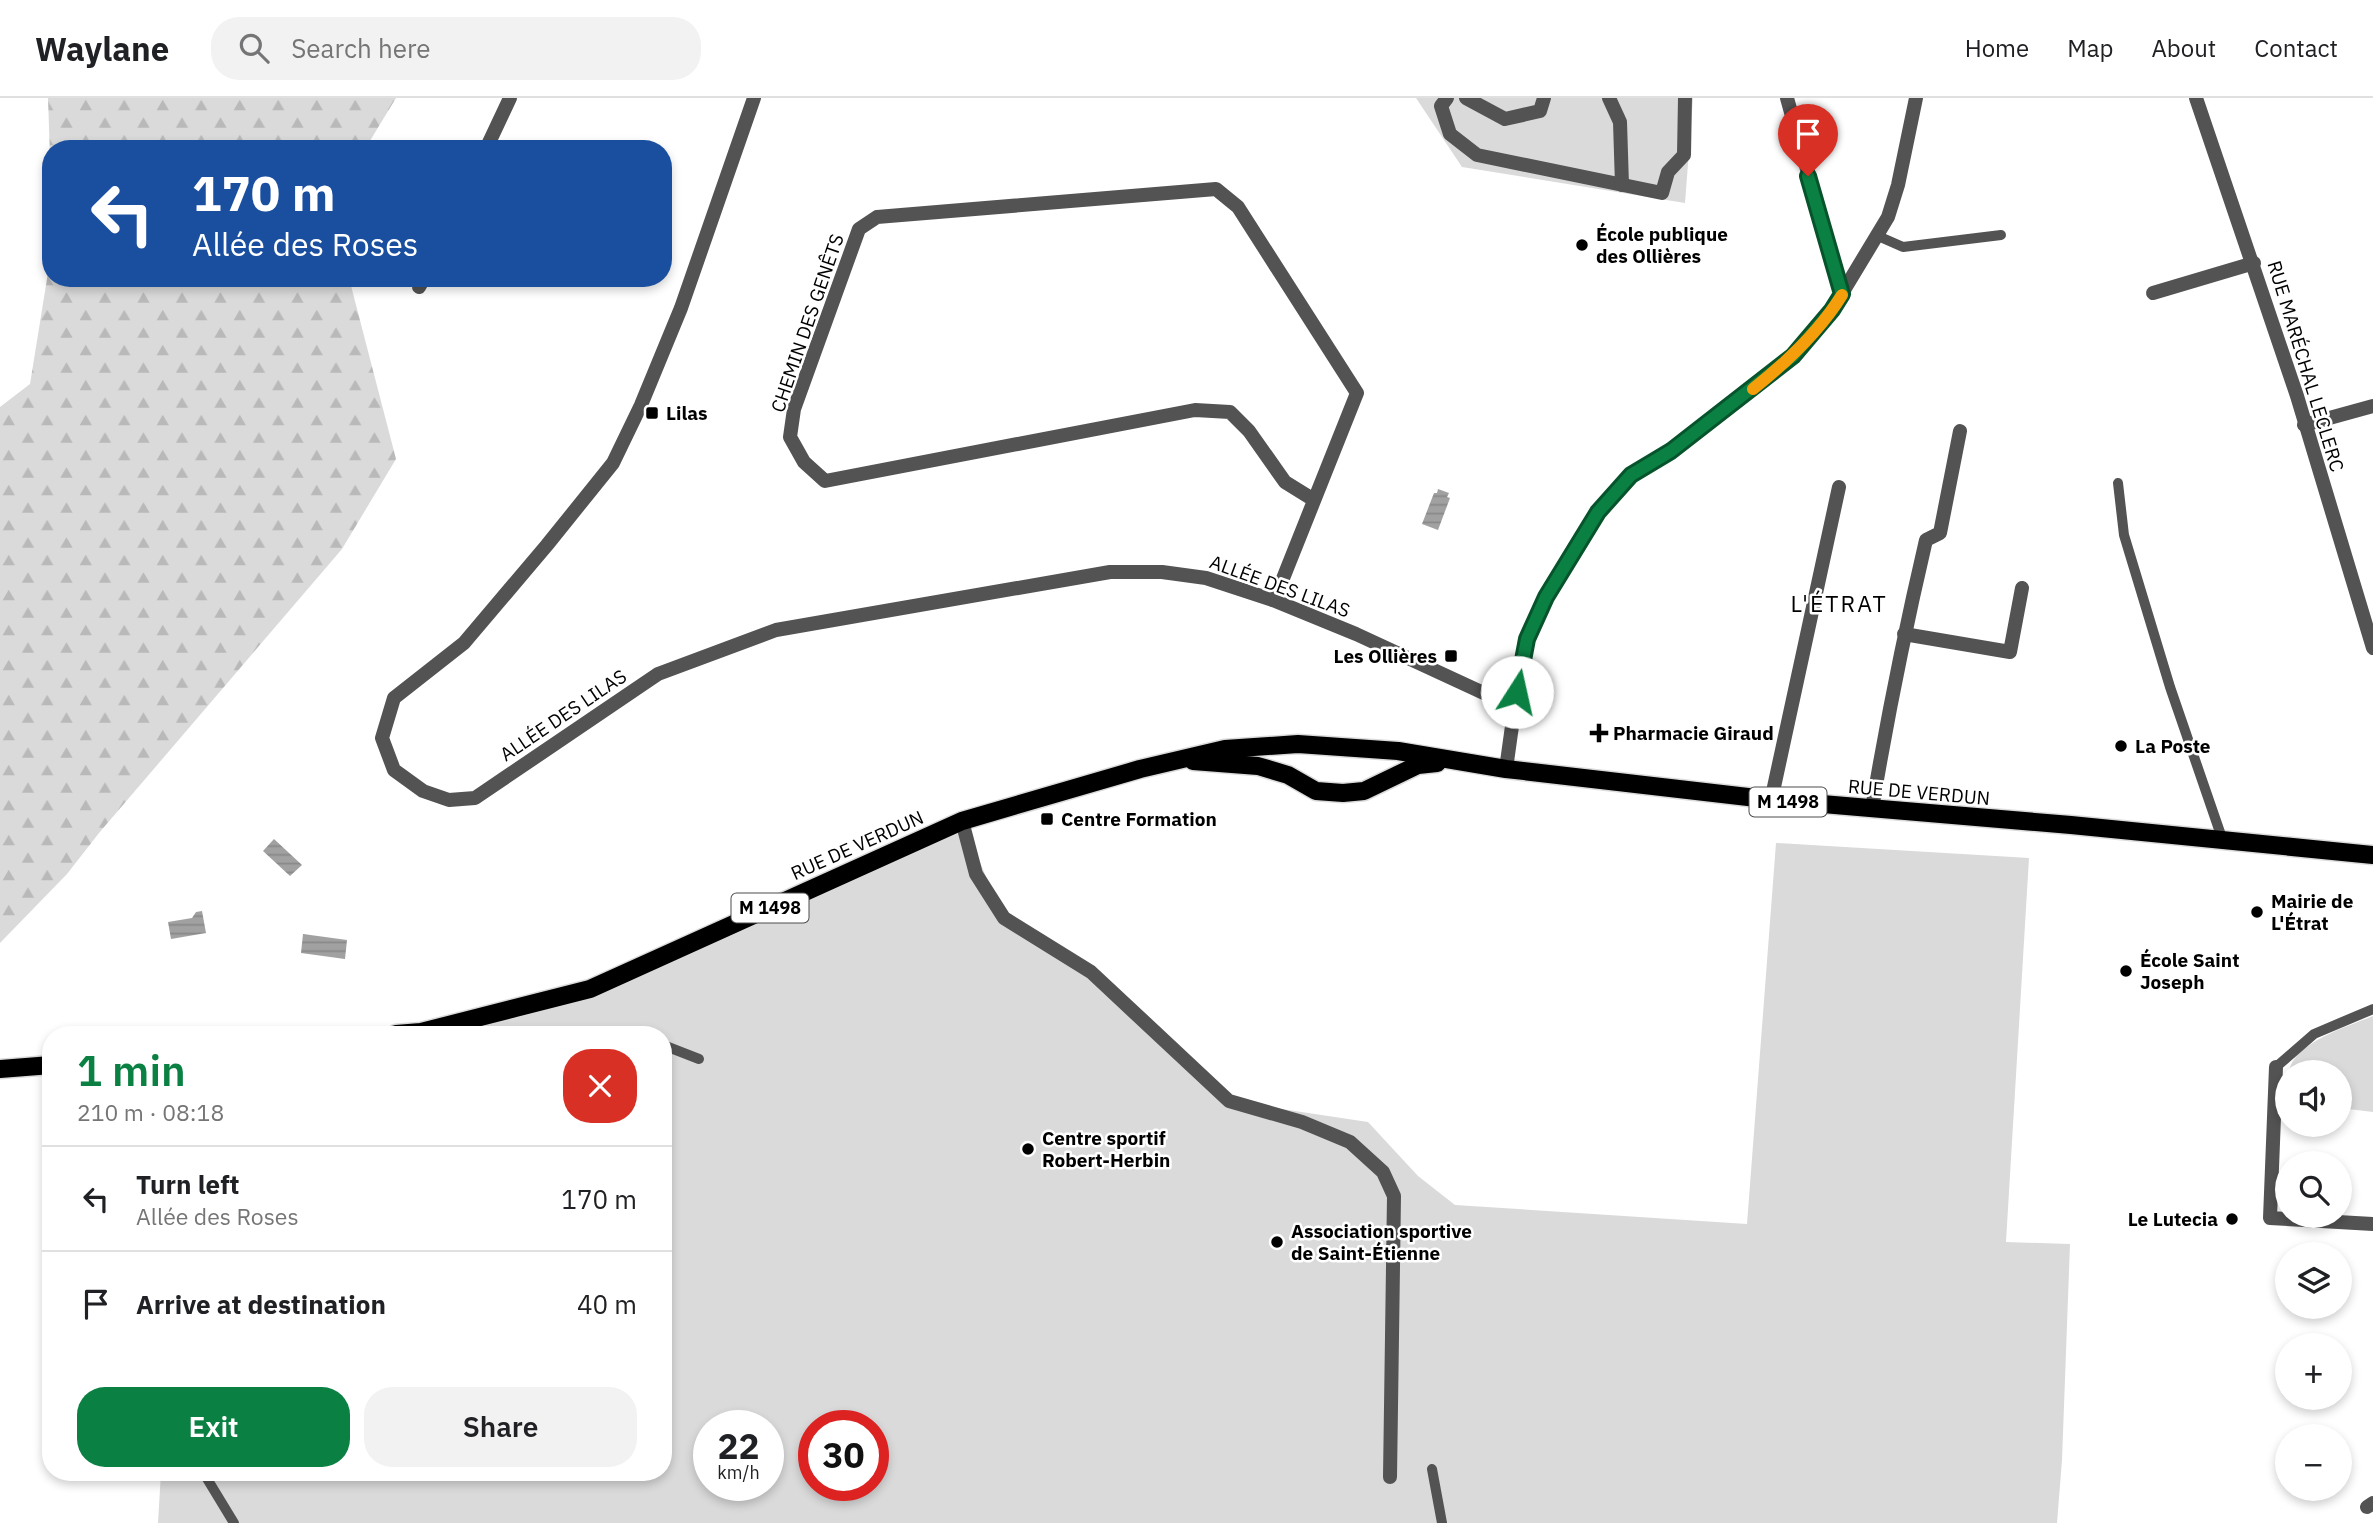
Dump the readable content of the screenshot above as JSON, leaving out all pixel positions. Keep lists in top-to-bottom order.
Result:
{
  "streets": {
    "main road": ["RUE DE VERDUN", "M 1498"],
    "street": ["CHEMIN DES GENÊTS", "RUE MARÉCHAL LECLERC", "ALLÉE DES LILAS"]
  },
  "crossings": [
    ["CHEMIN DES GENÊTS", "ALLÉE DES LILAS"]
  ],
  "districts": ["L'ÉTRAT"],
  "places": {
    "other": [
      "École publique des Ollières",
      "La Poste",
      "Mairie de L'Étrat",
      "École Saint Joseph",
      "Centre sportif Robert-Herbin",
      "Le Lutecia",
      "Association sportive de Saint-Étienne"
    ],
    "transit": ["Lilas", "Les Ollières", "Centre Formation"],
    "health": ["Pharmacie Giraud"]
  },
  "page": {
    "header": "Waylane",
    "search": "Search here",
    "nav": [
      "Home",
      "Map",
      "About",
      "Contact"
    ],
    "turn": ["170 m", "Allée des Roses"],
    "heading": ["1 min", "210 m · 08:18"],
    "map_buttons": ["+", "−"],
    "list": [
      {
        "name": "Turn left",
        "note": "Allée des Roses",
        "value": "170 m"
      },
      {
        "name": "Arrive at destination",
        "value": "40 m"
      }
    ],
    "buttons": ["Exit", "Share"],
    "speed": "22 km/h",
    "limit": "30"
  }
}
